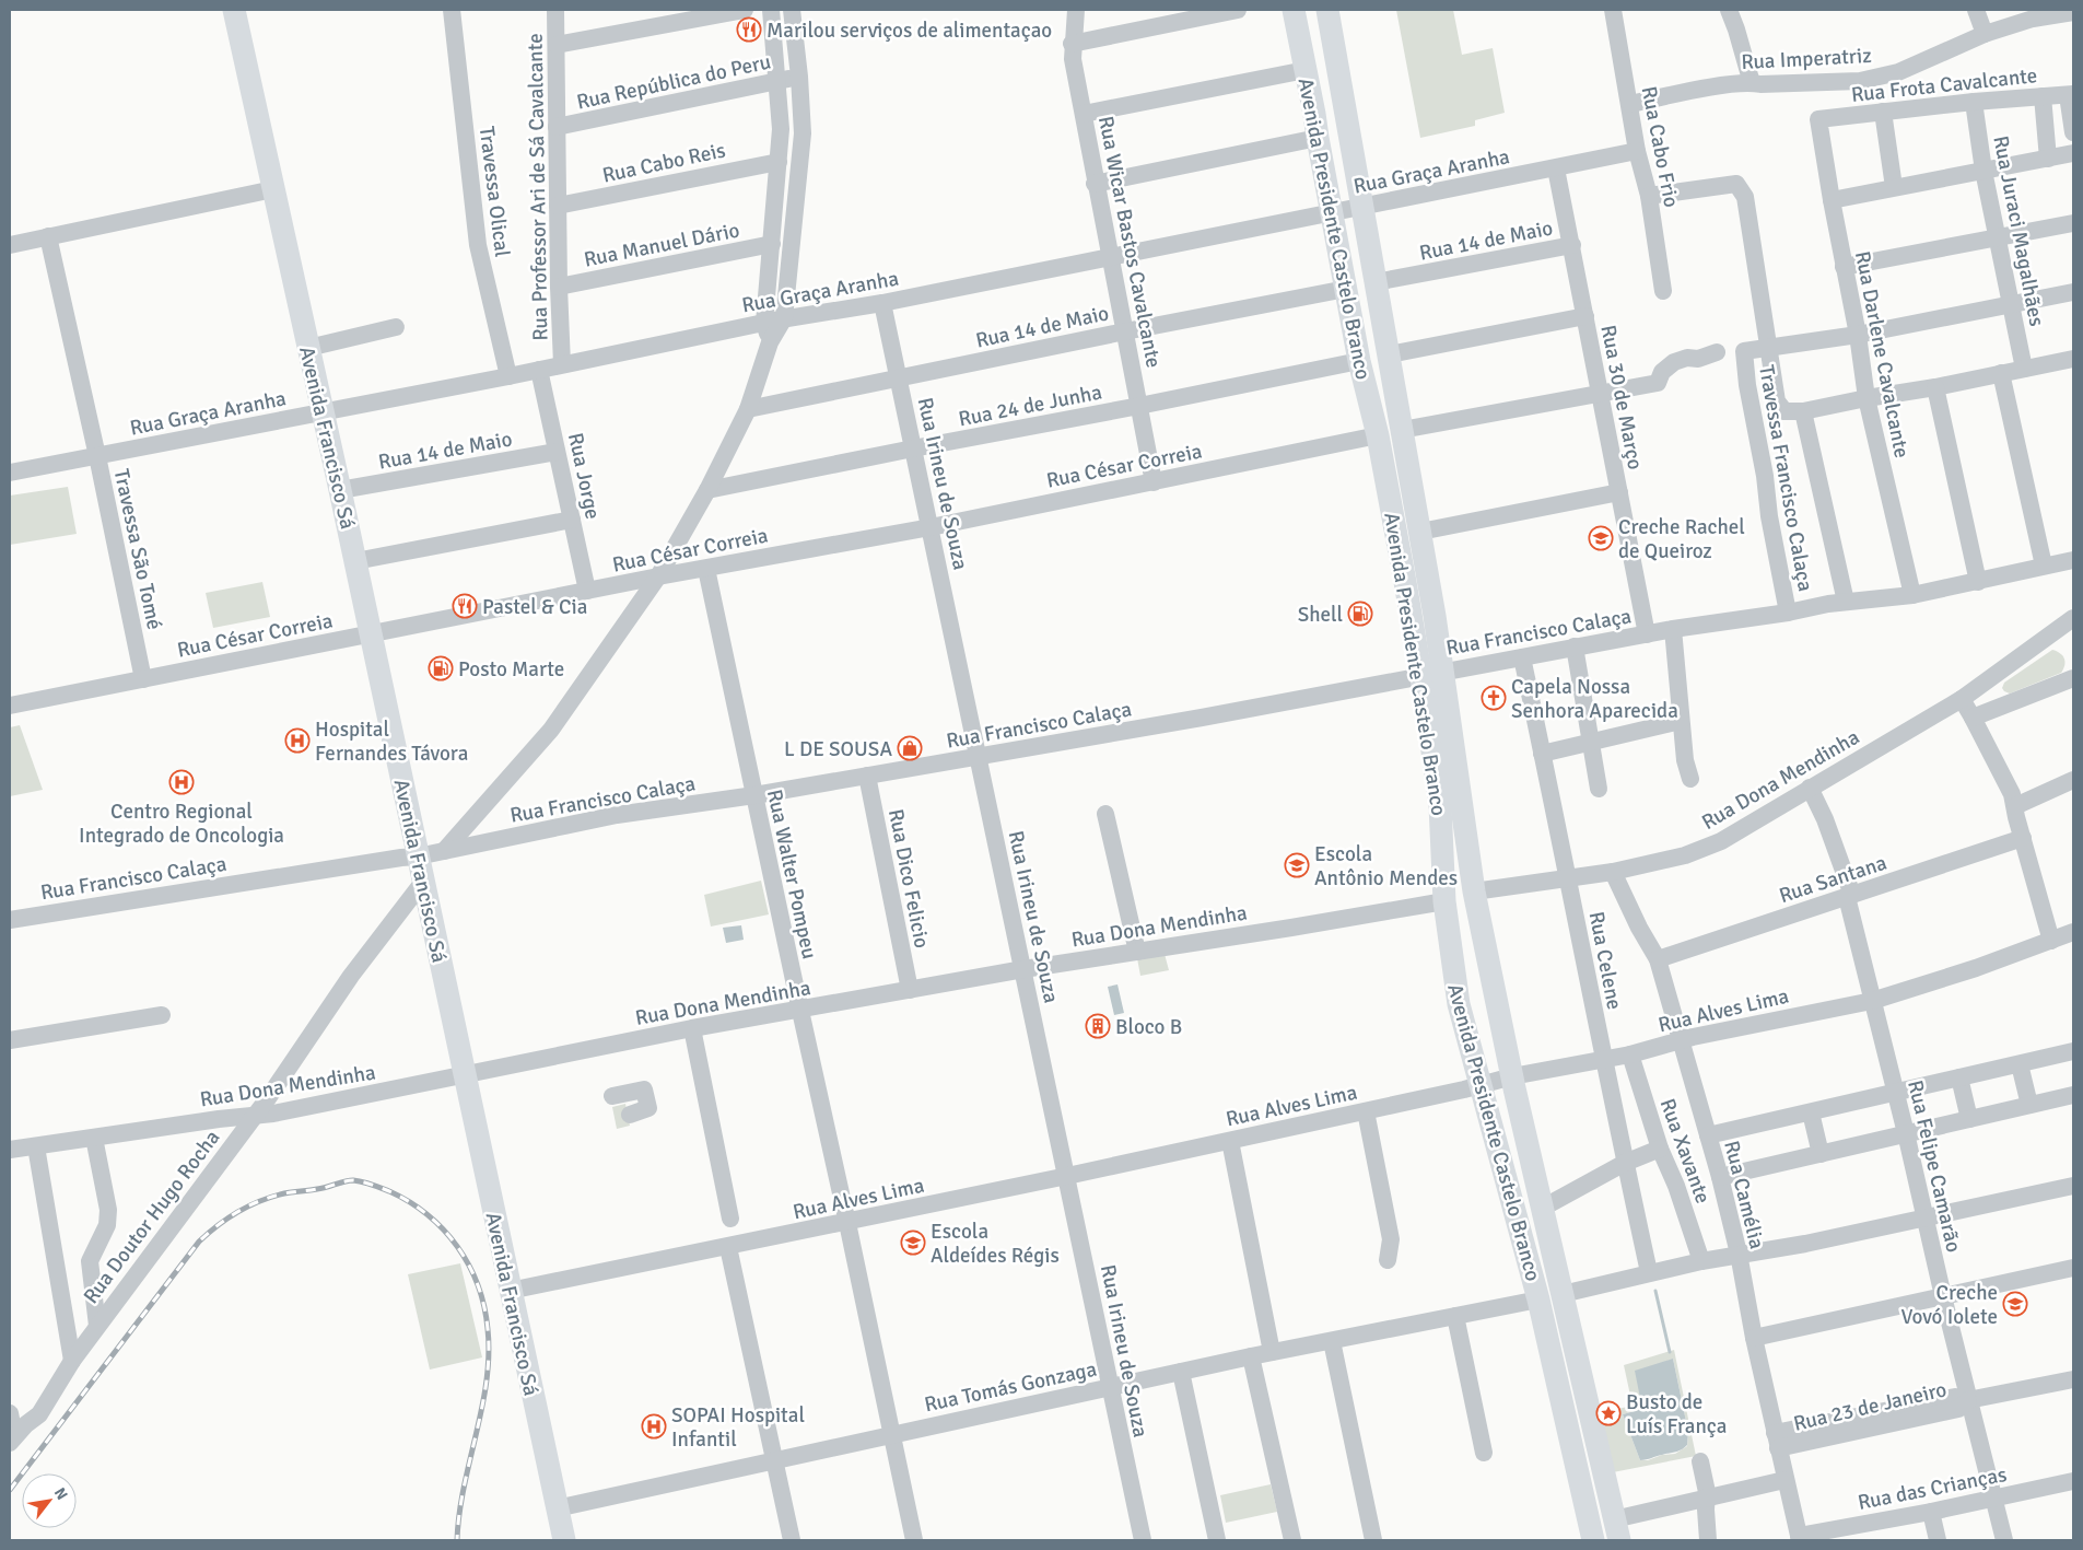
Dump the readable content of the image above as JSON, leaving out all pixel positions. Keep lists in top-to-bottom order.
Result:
{
  "streets": {
    "main road": ["Avenida Presidente Castelo Branco", "Avenida Francisco Sá"],
    "street": [
      "Rua Imperatriz",
      "Rua República do Peru",
      "Rua Frota Cavalcante",
      "Rua Cabo Frio",
      "Rua Cabo Reis",
      "Rua Graça Aranha",
      "Rua Professor Ari de Sá Cavalcante",
      "Travessa Olical",
      "Rua Juraci Magalhães",
      "Rua 14 de Maio",
      "Rua Wicar Bastos Cavalcante",
      "Rua Manuel Dário",
      "Rua Darlene Cavalcante",
      "Rua 30 de Março",
      "Rua 24 de Junha",
      "Rua César Correia",
      "Rua Jorge",
      "Travessa Francisco Calaça",
      "Rua Irineu de Souza",
      "Travessa São Tomé",
      "Rua Francisco Calaça",
      "Rua Dona Mendinha",
      "Rua Walter Pompeu",
      "Rua Dico Felicio",
      "Rua Santana",
      "Rua Celene",
      "Rua Alves Lima",
      "Rua Xavante",
      "Rua Felipe Camarão",
      "Rua Camélia",
      "Rua Doutor Hugo Rocha",
      "Rua Tomás Gonzaga",
      "Rua 23 de Janeiro",
      "Rua das Crianças"
    ]
  },
  "crossings": [
    ["Rua Imperatriz", "Rua Cabo Frio"],
    ["Rua República do Peru", "Rua Professor Ari de Sá Cavalcante"],
    ["Rua Frota Cavalcante", "Rua Juraci Magalhães"],
    ["Rua Frota Cavalcante", "Rua Darlene Cavalcante"],
    ["Rua Cabo Frio", "Rua Graça Aranha"],
    ["Rua Cabo Reis", "Rua Professor Ari de Sá Cavalcante"],
    ["Rua Graça Aranha", "Rua Professor Ari de Sá Cavalcante"],
    ["Rua Graça Aranha", "Travessa Olical"],
    ["Rua Graça Aranha", "Avenida Presidente Castelo Branco"],
    ["Rua Graça Aranha", "Rua Wicar Bastos Cavalcante"],
    ["Rua Graça Aranha", "Rua 30 de Março"],
    ["Rua Graça Aranha", "Avenida Francisco Sá"],
    ["Rua Graça Aranha", "Rua Jorge"],
    ["Rua Graça Aranha", "Rua Irineu de Souza"],
    ["Rua Graça Aranha", "Travessa São Tomé"],
    ["Rua Professor Ari de Sá Cavalcante", "Rua Manuel Dário"],
    ["Avenida Presidente Castelo Branco", "Rua 14 de Maio"],
    ["Avenida Presidente Castelo Branco", "Rua 24 de Junha"],
    ["Avenida Presidente Castelo Branco", "Rua César Correia"],
    ["Avenida Presidente Castelo Branco", "Rua Francisco Calaça"],
    ["Avenida Presidente Castelo Branco", "Rua Dona Mendinha"],
    ["Avenida Presidente Castelo Branco", "Rua Alves Lima"],
    ["Avenida Presidente Castelo Branco", "Rua Tomás Gonzaga"],
    ["Rua 14 de Maio", "Rua Wicar Bastos Cavalcante"],
    ["Rua 14 de Maio", "Rua 30 de Março"],
    ["Rua 14 de Maio", "Avenida Francisco Sá"],
    ["Rua 14 de Maio", "Rua Jorge"],
    ["Rua 14 de Maio", "Rua Irineu de Souza"],
    ["Rua Wicar Bastos Cavalcante", "Rua 24 de Junha"],
    ["Rua Wicar Bastos Cavalcante", "Rua César Correia"],
    ["Rua Darlene Cavalcante", "Rua Francisco Calaça"],
    ["Rua 30 de Março", "Rua Francisco Calaça"],
    ["Rua 24 de Junha", "Rua Irineu de Souza"],
    ["Avenida Francisco Sá", "Rua César Correia"],
    ["Avenida Francisco Sá", "Rua Francisco Calaça"],
    ["Avenida Francisco Sá", "Rua Dona Mendinha"],
    ["Avenida Francisco Sá", "Rua Alves Lima"],
    ["Avenida Francisco Sá", "Rua Doutor Hugo Rocha"],
    ["Avenida Francisco Sá", "Rua Tomás Gonzaga"],
    ["Rua César Correia", "Rua Jorge"],
    ["Rua César Correia", "Rua Irineu de Souza"],
    ["Rua César Correia", "Travessa São Tomé"],
    ["Rua César Correia", "Rua Walter Pompeu"],
    ["Travessa Francisco Calaça", "Rua Francisco Calaça"],
    ["Rua Irineu de Souza", "Rua Francisco Calaça"],
    ["Rua Irineu de Souza", "Rua Dona Mendinha"],
    ["Rua Irineu de Souza", "Rua Alves Lima"],
    ["Rua Irineu de Souza", "Rua Tomás Gonzaga"],
    ["Rua Francisco Calaça", "Rua Walter Pompeu"],
    ["Rua Francisco Calaça", "Rua Dico Felicio"],
    ["Rua Francisco Calaça", "Rua Celene"],
    ["Rua Dona Mendinha", "Rua Walter Pompeu"],
    ["Rua Dona Mendinha", "Rua Dico Felicio"],
    ["Rua Dona Mendinha", "Rua Celene"],
    ["Rua Dona Mendinha", "Rua Felipe Camarão"],
    ["Rua Dona Mendinha", "Rua Camélia"],
    ["Rua Dona Mendinha", "Rua Doutor Hugo Rocha"],
    ["Rua Walter Pompeu", "Rua Alves Lima"],
    ["Rua Walter Pompeu", "Rua Tomás Gonzaga"],
    ["Rua Santana", "Rua Felipe Camarão"],
    ["Rua Santana", "Rua Camélia"],
    ["Rua Celene", "Rua Alves Lima"],
    ["Rua Alves Lima", "Rua Xavante"],
    ["Rua Alves Lima", "Rua Felipe Camarão"],
    ["Rua Alves Lima", "Rua Camélia"],
    ["Rua Felipe Camarão", "Rua 23 de Janeiro"],
    ["Rua Felipe Camarão", "Rua das Crianças"],
    ["Rua Camélia", "Rua 23 de Janeiro"],
    ["Rua Camélia", "Rua das Crianças"]
  ],
  "places": {
    "restaurant": ["Marilou serviços de alimentaçao", "Pastel & Cia"],
    "school or university": [
      "Creche Rachel de Queiroz",
      "Escola Antônio Mendes",
      "Escola Aldeídes Régis",
      "Creche Vovó Iolete"
    ],
    "fuel station": ["Shell", "Posto Marte"],
    "church": ["Capela Nossa Senhora Aparecida"],
    "hospital": ["Hospital Fernandes Távora", "Centro Regional Integrado de Oncologia", "SOPAI Hospital Infantil"],
    "shop": ["L DE SOUSA"],
    "building": ["Bloco B"],
    "place": ["Busto de Luís França"]
  },
  "north": "top right"
}
